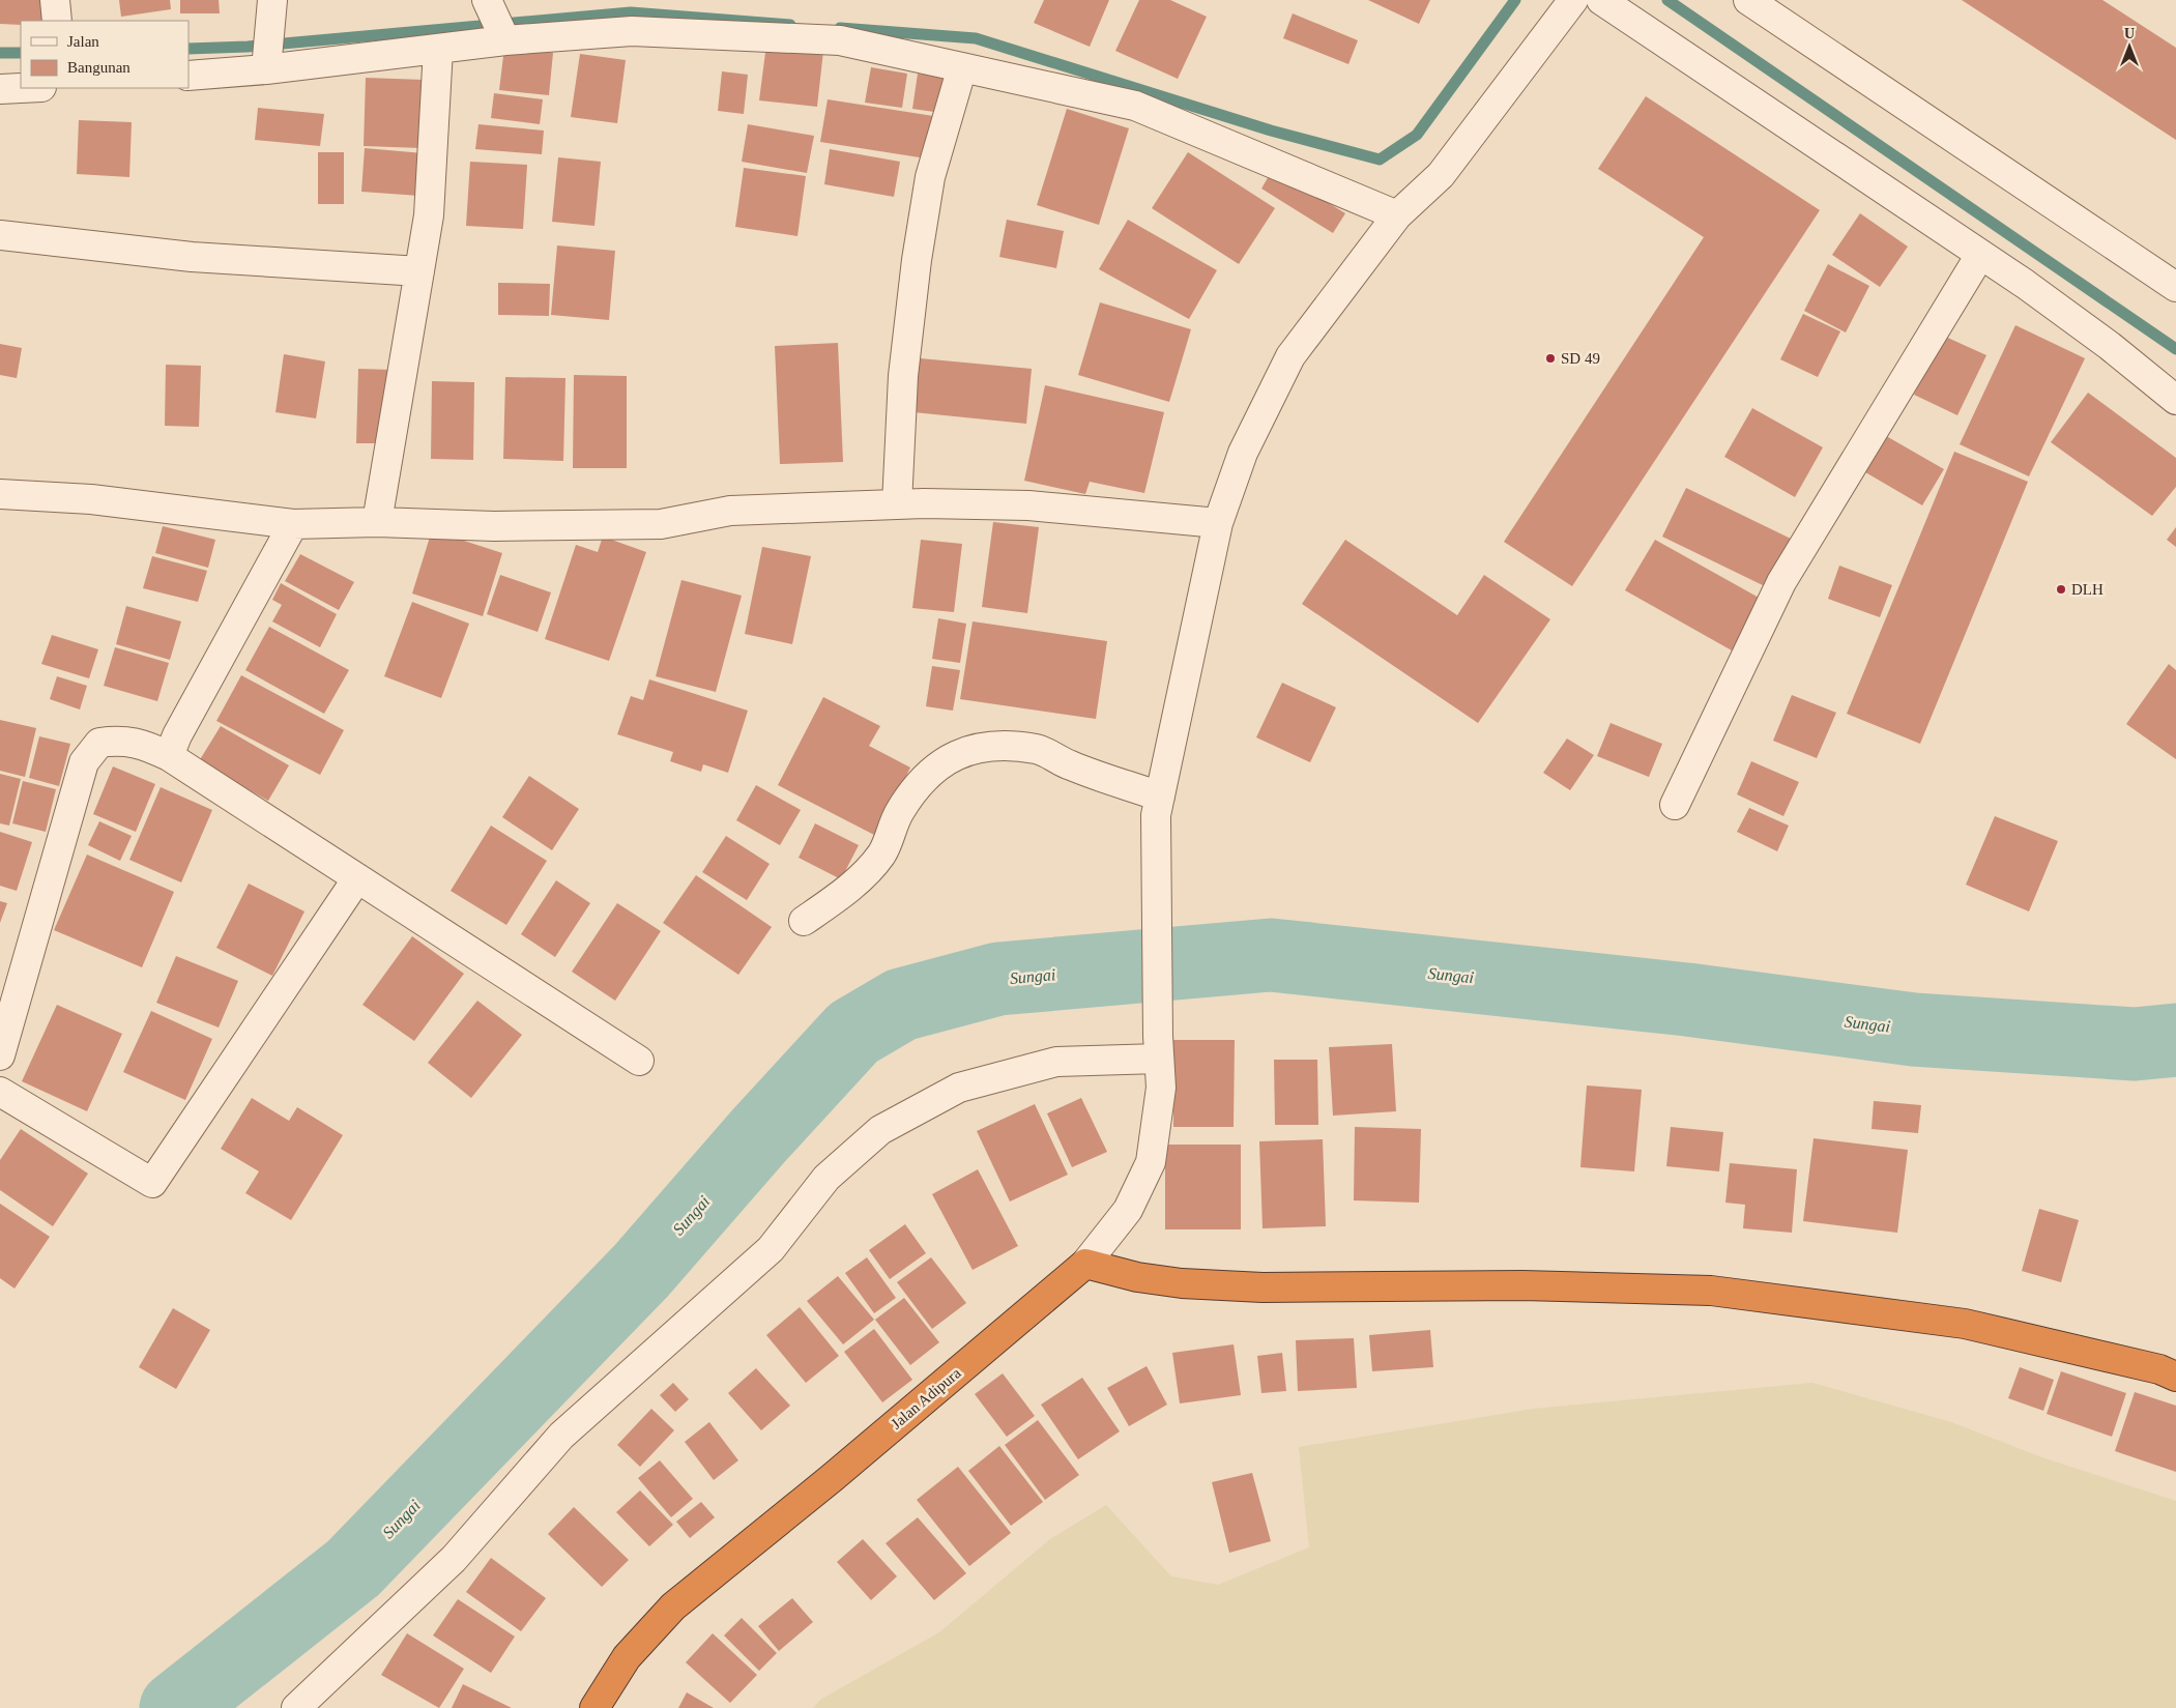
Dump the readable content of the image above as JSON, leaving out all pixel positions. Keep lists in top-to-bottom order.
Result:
{
  "streets": {
    "highway": ["Jalan Adipura"]
  },
  "water": ["Sungai"],
  "places": ["SD 49", "DLH"],
  "legend": ["Jalan", "Bangunan"],
  "north": "top"
}
